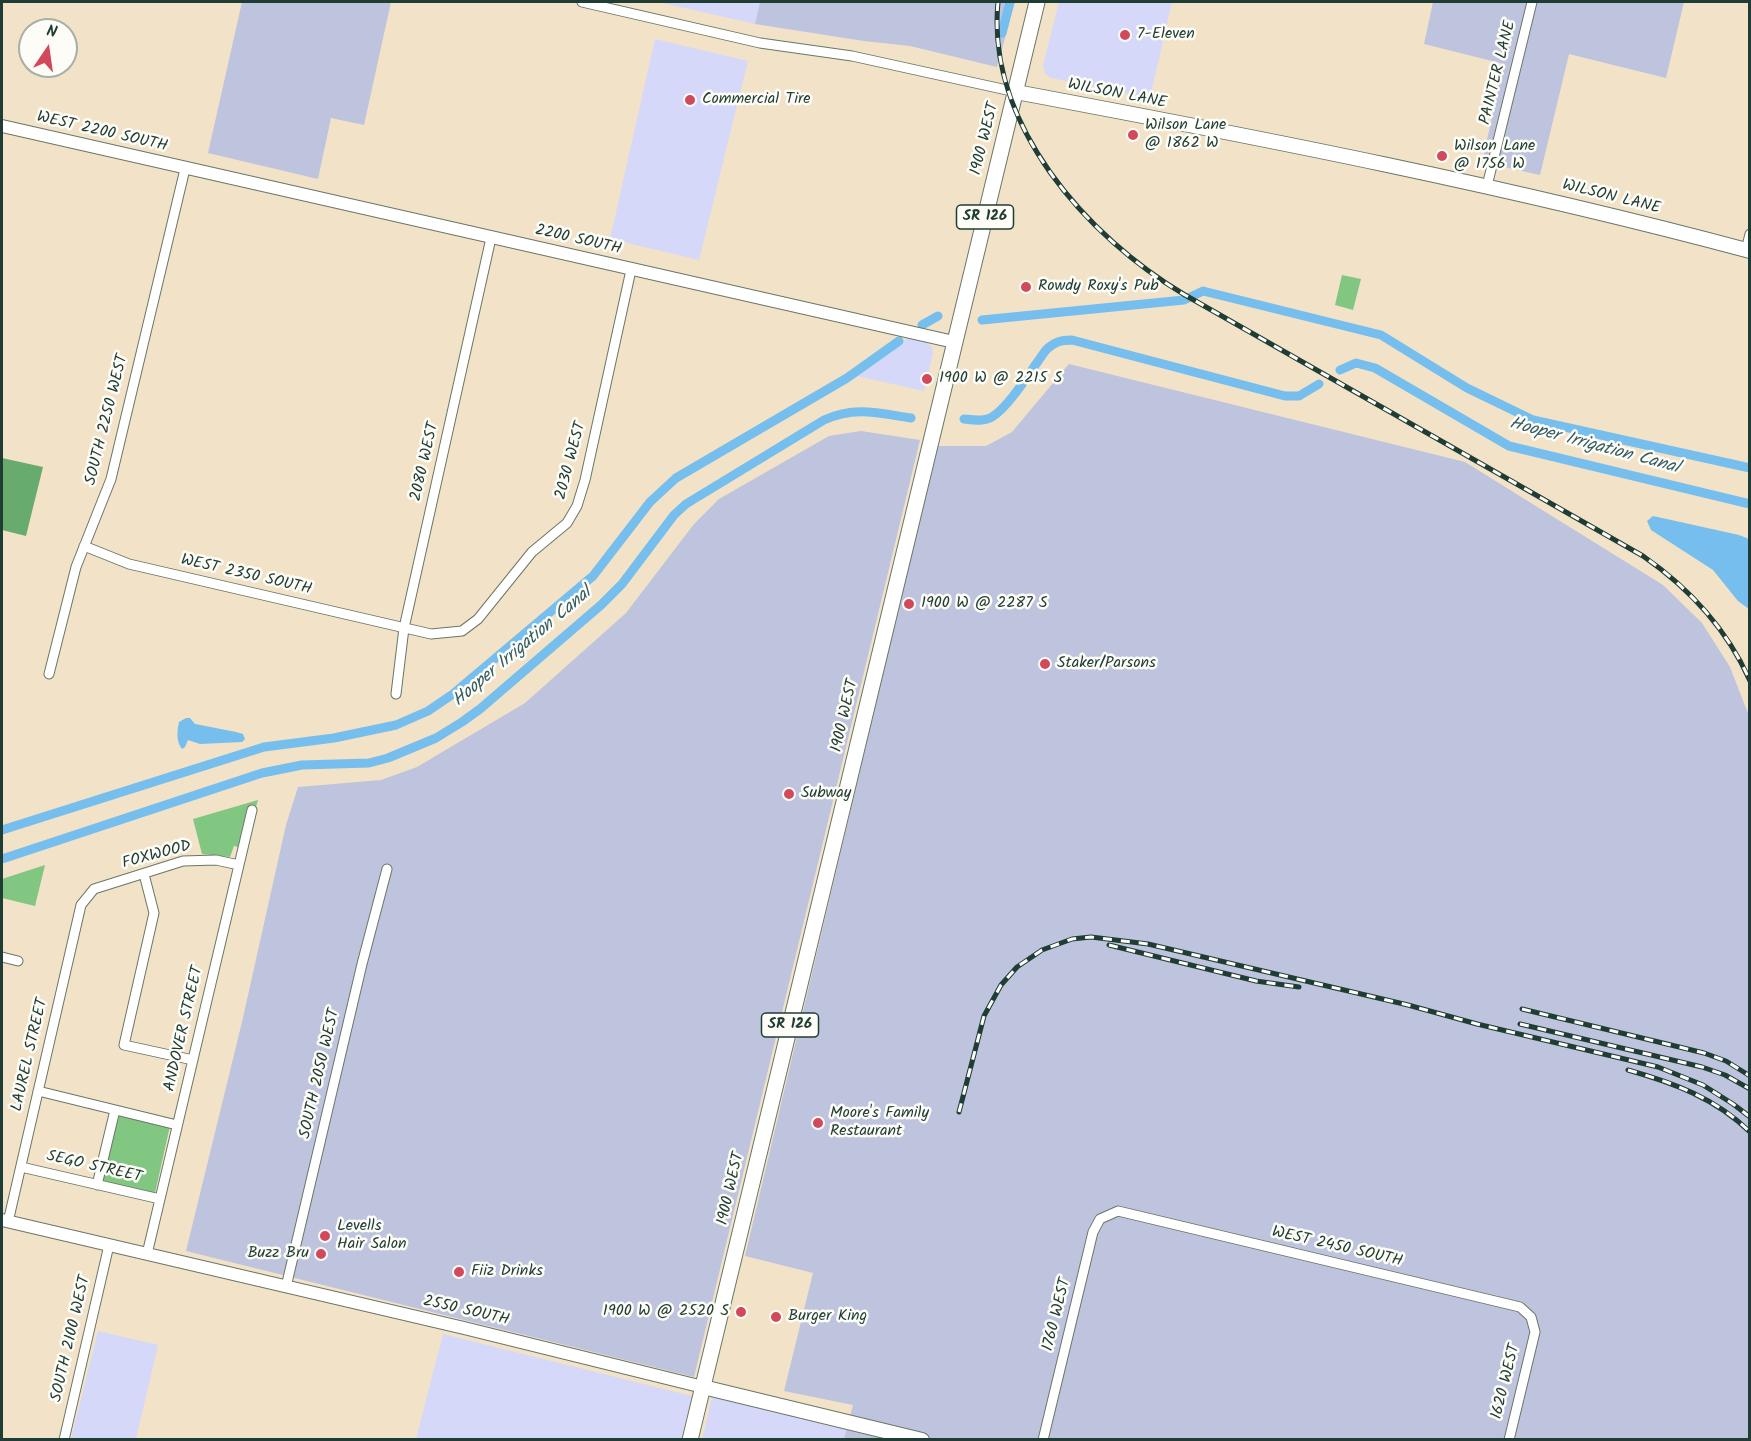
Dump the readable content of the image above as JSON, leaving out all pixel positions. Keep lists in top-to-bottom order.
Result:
{
  "streets": {
    "main road": [
      "WILSON LANE",
      "1900 WEST",
      "SR 126",
      "2550 SOUTH"
    ],
    "street": [
      "PAINTER LANE",
      "WEST 2200 SOUTH",
      "2200 SOUTH",
      "SOUTH 2250 WEST",
      "2030 WEST",
      "2080 WEST",
      "WEST 2350 SOUTH",
      "FOXWOOD",
      "ANDOVER STREET",
      "LAUREL STREET",
      "SOUTH 2050 WEST",
      "SEGO STREET",
      "WEST 2450 SOUTH",
      "1760 WEST",
      "SOUTH 2100 WEST",
      "1620 WEST"
    ]
  },
  "crossings": [
    ["PAINTER LANE", "WILSON LANE"],
    ["WILSON LANE", "1900 WEST"],
    ["WEST 2200 SOUTH", "2200 SOUTH"],
    ["WEST 2200 SOUTH", "SOUTH 2250 WEST"],
    ["1900 WEST", "2200 SOUTH"],
    ["1900 WEST", "2550 SOUTH"],
    ["2200 SOUTH", "SOUTH 2250 WEST"],
    ["2200 SOUTH", "2030 WEST"],
    ["2200 SOUTH", "2080 WEST"],
    ["SOUTH 2250 WEST", "WEST 2350 SOUTH"],
    ["2030 WEST", "2080 WEST"],
    ["2030 WEST", "WEST 2350 SOUTH"],
    ["2080 WEST", "WEST 2350 SOUTH"],
    ["FOXWOOD", "ANDOVER STREET"],
    ["FOXWOOD", "LAUREL STREET"],
    ["ANDOVER STREET", "SEGO STREET"],
    ["ANDOVER STREET", "2550 SOUTH"],
    ["LAUREL STREET", "SEGO STREET"],
    ["LAUREL STREET", "2550 SOUTH"],
    ["SOUTH 2050 WEST", "2550 SOUTH"],
    ["WEST 2450 SOUTH", "1760 WEST"],
    ["WEST 2450 SOUTH", "1620 WEST"],
    ["2550 SOUTH", "SOUTH 2100 WEST"]
  ],
  "water": ["Hooper Irrigation Canal"],
  "places": [
    "7-Eleven",
    "Commercial Tire",
    "Wilson Lane @ 1862 W",
    "Wilson Lane @ 1756 W",
    "Rowdy Roxy's Pub",
    "1900 W @ 2215 S",
    "1900 W @ 2287 S",
    "Staker/Parsons",
    "Subway",
    "Moore's Family Restaurant",
    "Levells Hair Salon",
    "Buzz Bru",
    "Fiiz Drinks",
    "1900 W @ 2520 S",
    "Burger King"
  ],
  "north": "top"
}
